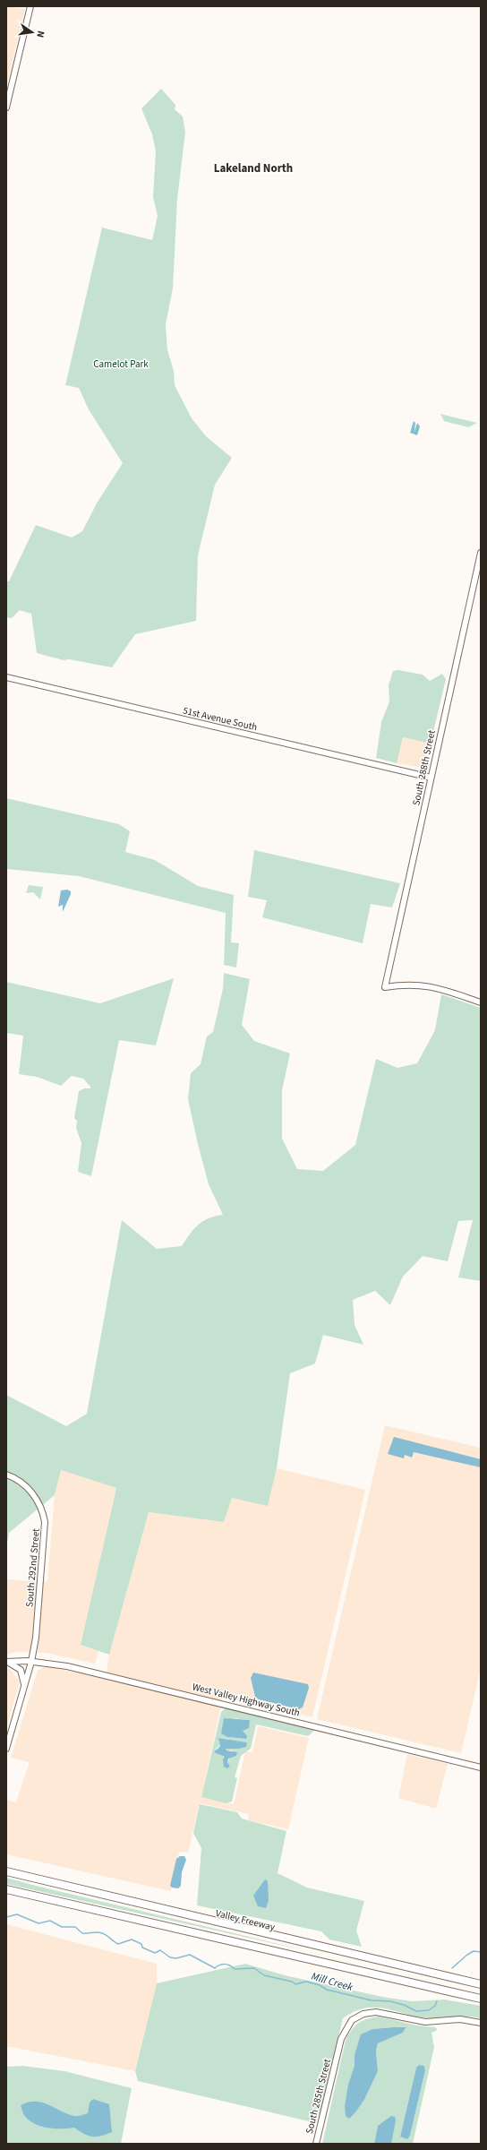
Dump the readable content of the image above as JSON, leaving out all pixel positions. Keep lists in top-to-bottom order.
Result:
{
  "streets": {
    "highway": ["Valley Freeway"],
    "main road": [
      "51st Avenue South",
      "South 288th Street",
      "South 292nd Street",
      "West Valley Highway South",
      "South 285th Street"
    ]
  },
  "crossings": [
    ["51st Avenue South", "South 288th Street"],
    ["South 292nd Street", "West Valley Highway South"]
  ],
  "districts": ["Lakeland North"],
  "water": ["Mill Creek"],
  "parks": ["Camelot Park"],
  "north": "right"
}
